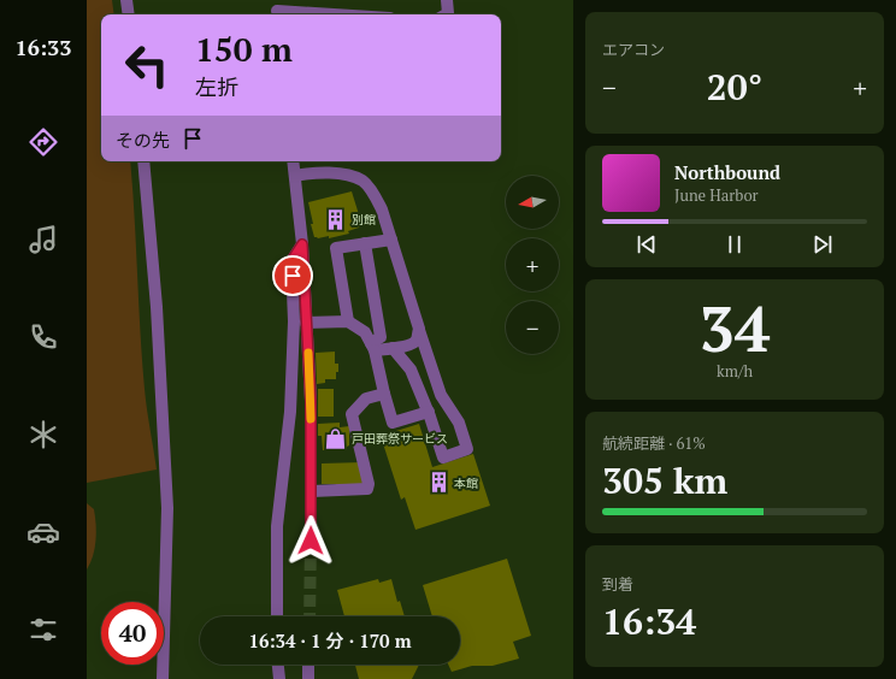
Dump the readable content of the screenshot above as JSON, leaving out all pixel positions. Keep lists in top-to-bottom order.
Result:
{
  "places": {
    "building": ["別館", "本館"],
    "shop": ["戸田葬祭サービス"]
  },
  "north": "left",
  "page": {
    "tabs": "16:33",
    "tile": [
      "エアコン",
      ["34", "km/h"],
      ["航続距離 · 61%", "305 km"],
      ["到着", "16:34"]
    ],
    "turn": ["150 m", "左折"],
    "heat": ["−", "20°", "+"],
    "then": "その先",
    "song": ["Northbound", "June Harbor"],
    "map_buttons": ["+", "−"],
    "limit": "40",
    "trip": "16:34 · 1 分 · 170 m"
  }
}
